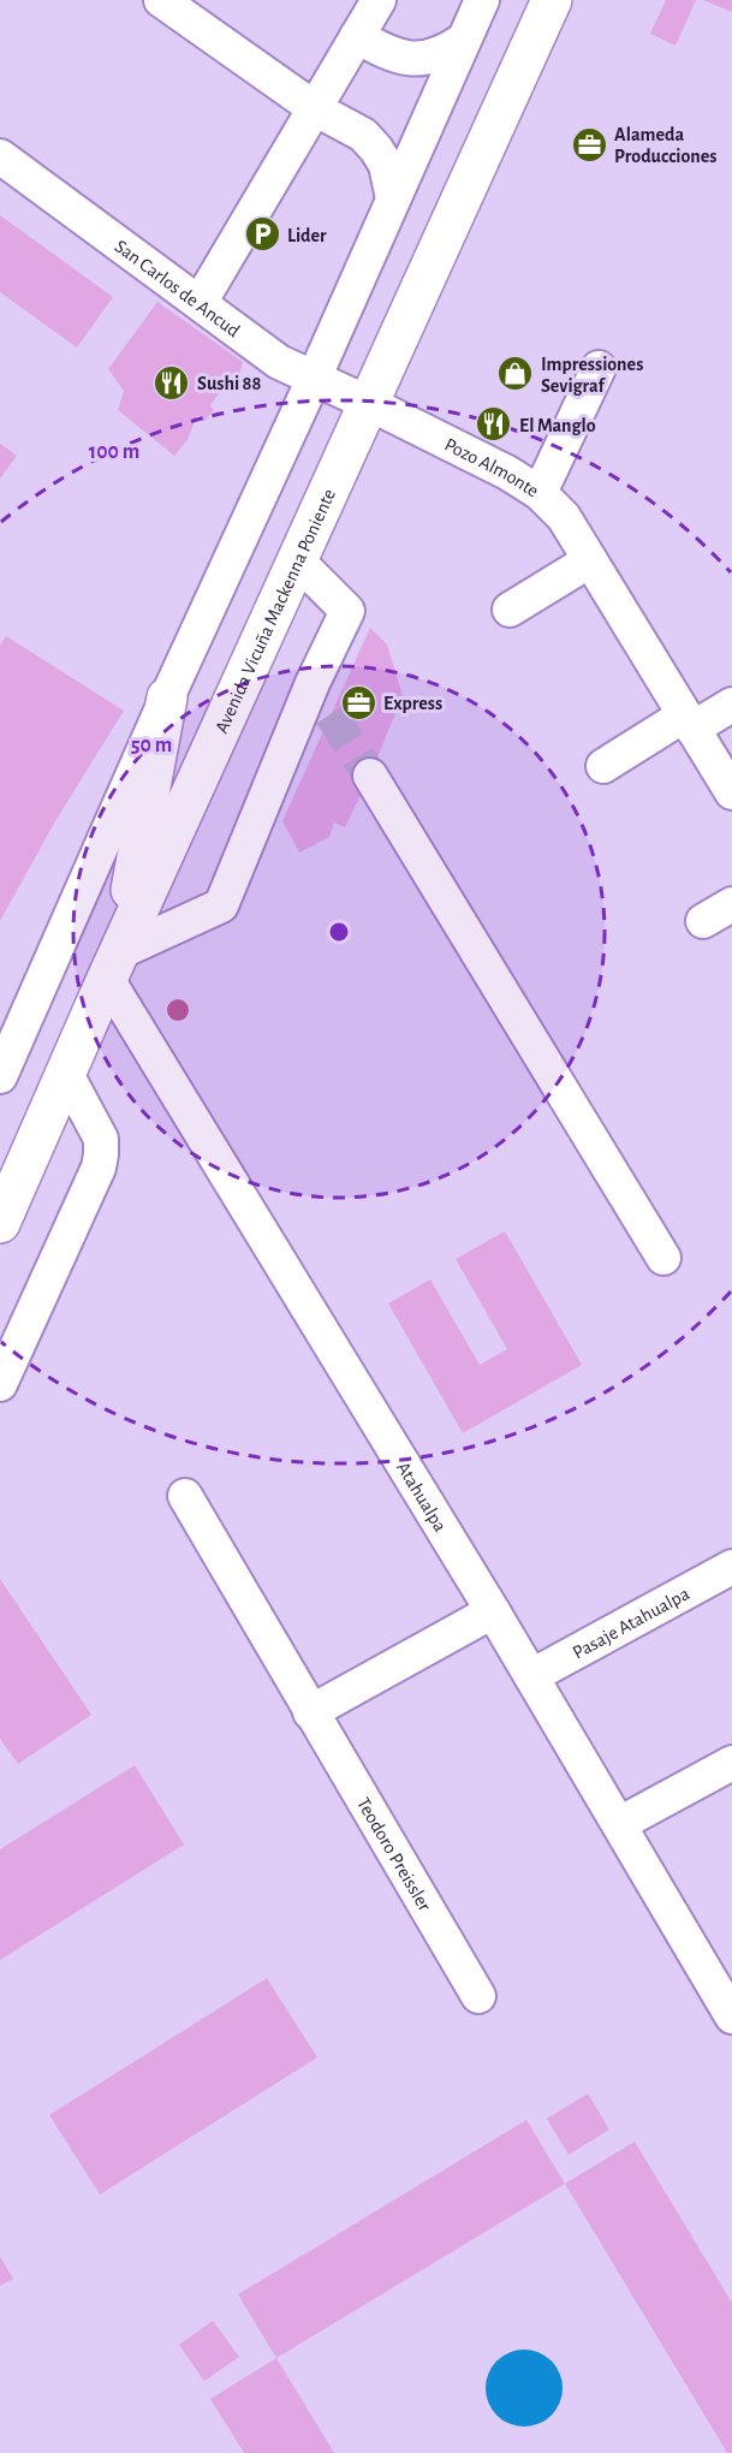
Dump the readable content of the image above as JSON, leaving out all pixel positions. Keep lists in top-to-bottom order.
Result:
{
  "streets": {
    "main road": ["Avenida Vicuña Mackenna Poniente"],
    "street": [
      "San Carlos de Ancud",
      "Pozo Almonte",
      "Atahualpa",
      "Pasaje Atahualpa",
      "Teodoro Preissler"
    ]
  },
  "crossings": [
    ["San Carlos de Ancud", "Pozo Almonte"],
    ["San Carlos de Ancud", "Avenida Vicuña Mackenna Poniente"],
    ["Pozo Almonte", "Avenida Vicuña Mackenna Poniente"],
    ["Avenida Vicuña Mackenna Poniente", "Atahualpa"],
    ["Atahualpa", "Pasaje Atahualpa"]
  ],
  "places": {
    "office": ["Alameda Producciones", "Express"],
    "parking": ["Lider"],
    "shop": ["Impressiones Sevigraf"],
    "restaurant": ["Sushi 88", "El Manglo"]
  },
  "rings": ["100 m", "50 m"]
}
